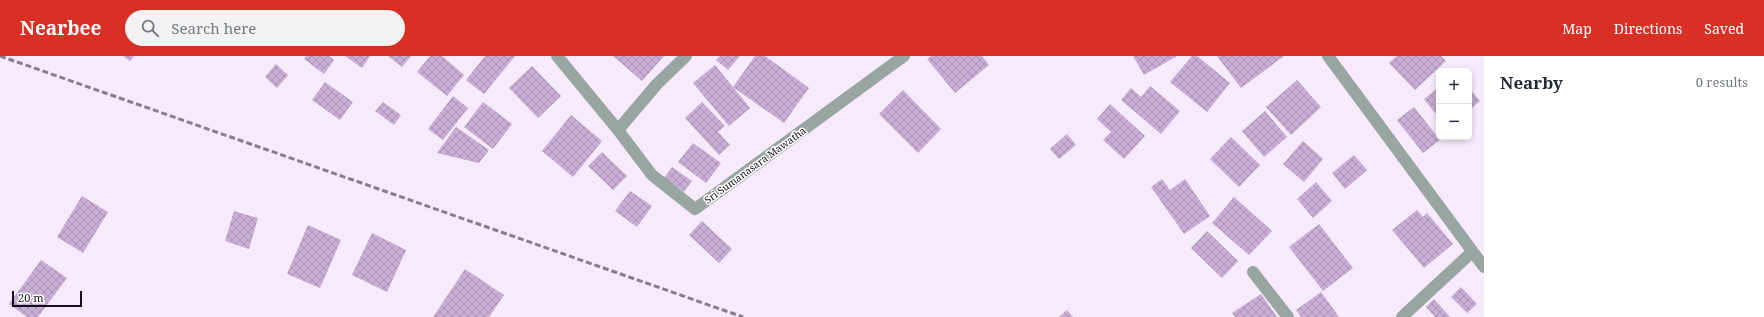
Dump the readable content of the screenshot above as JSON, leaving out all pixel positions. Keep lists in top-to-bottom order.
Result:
{
  "streets": {
    "street": ["Sri Sumanasara Mawatha"]
  },
  "scale_bar": "20 m",
  "page": {
    "header": "Nearbee",
    "search": "Search here",
    "nav": ["Map", "Directions", "Saved"],
    "heading": ["Nearby", "0 results"],
    "map_buttons": ["+", "−"],
    "scale": "20 m"
  }
}
